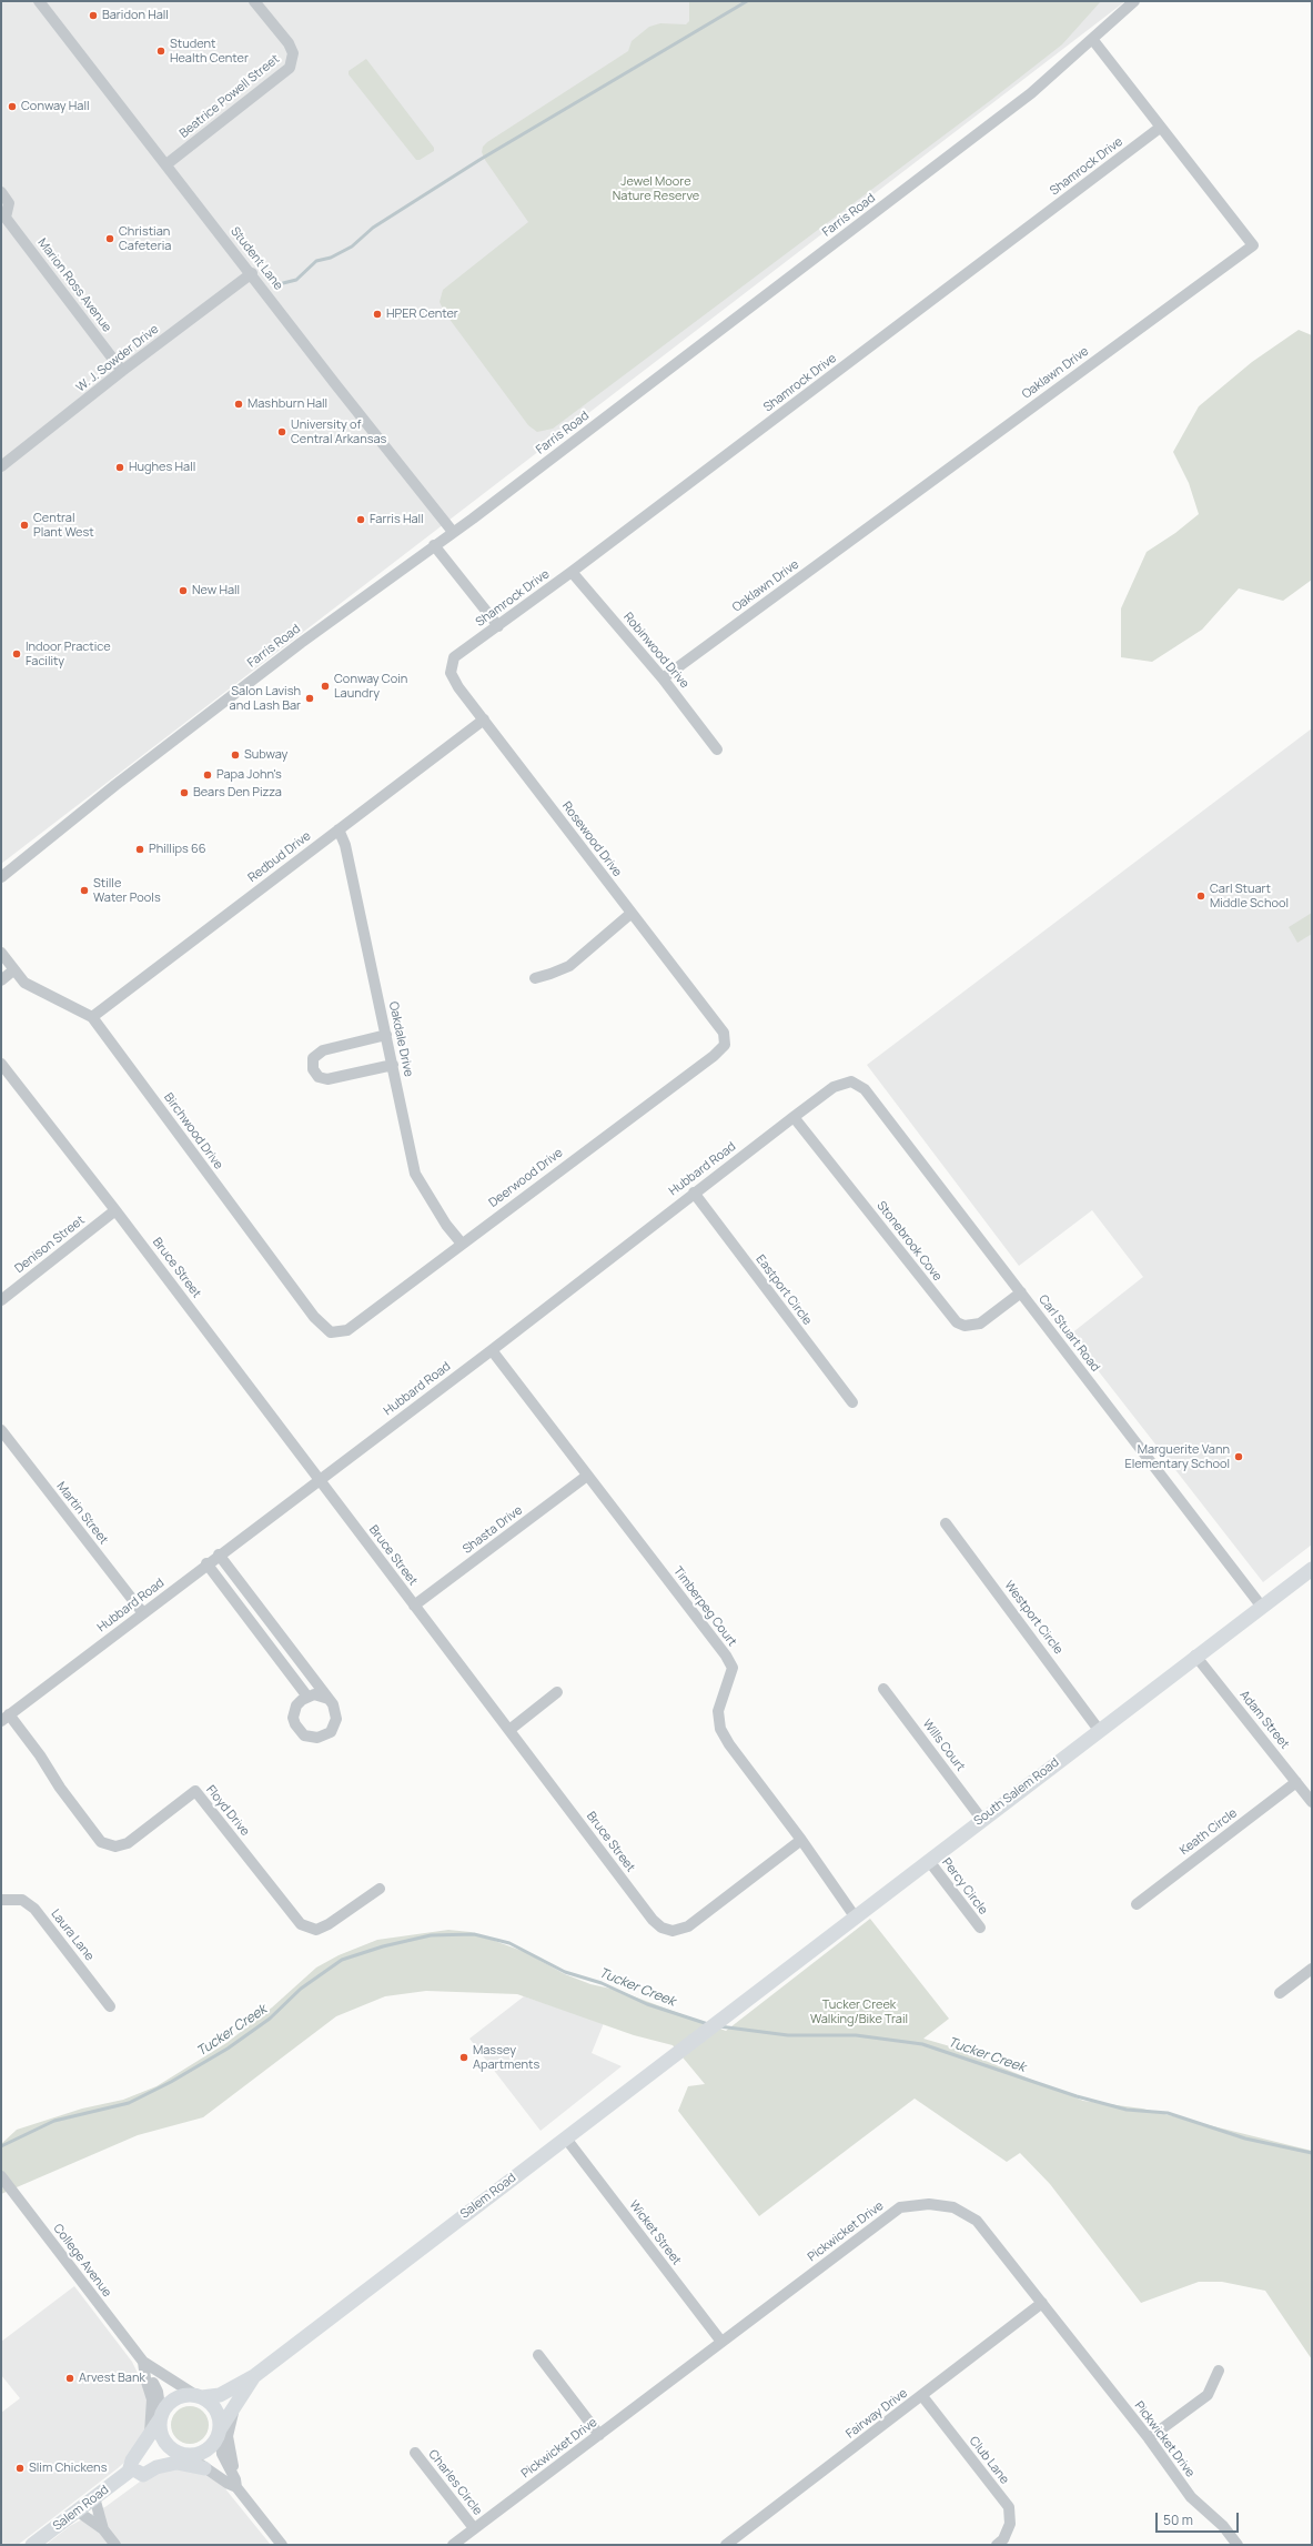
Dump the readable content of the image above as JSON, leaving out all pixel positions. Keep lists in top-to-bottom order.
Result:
{
  "streets": {
    "main road": ["South Salem Road", "Salem Road"],
    "street": [
      "Beatrice Powell Street",
      "Shamrock Drive",
      "Farris Road",
      "Student Lane",
      "Marion Ross Avenue",
      "W. J. Sowder Drive",
      "Oaklawn Drive",
      "Robinwood Drive",
      "Rosewood Drive",
      "Redbud Drive",
      "Oakdale Drive",
      "Birchwood Drive",
      "Hubbard Road",
      "Deerwood Drive",
      "Stonebrook Cove",
      "Denison Street",
      "Bruce Street",
      "Eastport Circle",
      "Carl Stuart Road",
      "Martin Street",
      "Shasta Drive",
      "Timberpeg Court",
      "Westport Circle",
      "Adam Street",
      "Wills Court",
      "Floyd Drive",
      "Keath Circle",
      "Percy Circle",
      "Laura Lane",
      "Pickwicket Drive",
      "Wicket Street",
      "College Avenue",
      "Fairway Drive",
      "Club Lane",
      "Charles Circle"
    ]
  },
  "crossings": [
    ["Beatrice Powell Street", "Student Lane"],
    ["Shamrock Drive", "Oaklawn Drive"],
    ["Shamrock Drive", "Robinwood Drive"],
    ["Shamrock Drive", "Rosewood Drive"],
    ["Farris Road", "Student Lane"],
    ["Farris Road", "Oaklawn Drive"],
    ["Student Lane", "W. J. Sowder Drive"],
    ["Marion Ross Avenue", "W. J. Sowder Drive"],
    ["Oaklawn Drive", "Robinwood Drive"],
    ["Rosewood Drive", "Redbud Drive"],
    ["Rosewood Drive", "Deerwood Drive"],
    ["Redbud Drive", "Oakdale Drive"],
    ["Redbud Drive", "Birchwood Drive"],
    ["Oakdale Drive", "Deerwood Drive"],
    ["Birchwood Drive", "Deerwood Drive"],
    ["Hubbard Road", "Stonebrook Cove"],
    ["Hubbard Road", "Bruce Street"],
    ["Hubbard Road", "Eastport Circle"],
    ["Hubbard Road", "Carl Stuart Road"],
    ["Hubbard Road", "Martin Street"],
    ["Hubbard Road", "Timberpeg Court"],
    ["Hubbard Road", "Floyd Drive"],
    ["Stonebrook Cove", "Carl Stuart Road"],
    ["Denison Street", "Bruce Street"],
    ["Bruce Street", "Shasta Drive"],
    ["Bruce Street", "Timberpeg Court"],
    ["Carl Stuart Road", "South Salem Road"],
    ["Shasta Drive", "Timberpeg Court"],
    ["Timberpeg Court", "South Salem Road"],
    ["Westport Circle", "South Salem Road"],
    ["Adam Street", "South Salem Road"],
    ["Adam Street", "Keath Circle"],
    ["Wills Court", "South Salem Road"],
    ["South Salem Road", "Percy Circle"],
    ["South Salem Road", "Salem Road"],
    ["Salem Road", "Wicket Street"],
    ["Salem Road", "College Avenue"],
    ["Pickwicket Drive", "Wicket Street"],
    ["Pickwicket Drive", "Fairway Drive"],
    ["Pickwicket Drive", "Charles Circle"],
    ["Fairway Drive", "Club Lane"]
  ],
  "water": ["Tucker Creek"],
  "parks": ["Jewel Moore Nature Reserve", "Tucker Creek Walking/Bike Trail"],
  "places": [
    "Baridon Hall",
    "Student Health Center",
    "Conway Hall",
    "Christian Cafeteria",
    "HPER Center",
    "Mashburn Hall",
    "University of Central Arkansas",
    "Hughes Hall",
    "Farris Hall",
    "Central Plant West",
    "New Hall",
    "Indoor Practice Facility",
    "Conway Coin Laundry",
    "Salon Lavish and Lash Bar",
    "Subway",
    "Papa John's",
    "Bears Den Pizza",
    "Phillips 66",
    "Stille Water Pools",
    "Carl Stuart Middle School",
    "Marguerite Vann Elementary School",
    "Massey Apartments",
    "Arvest Bank",
    "Slim Chickens"
  ],
  "scale_bar": "50 m"
}
